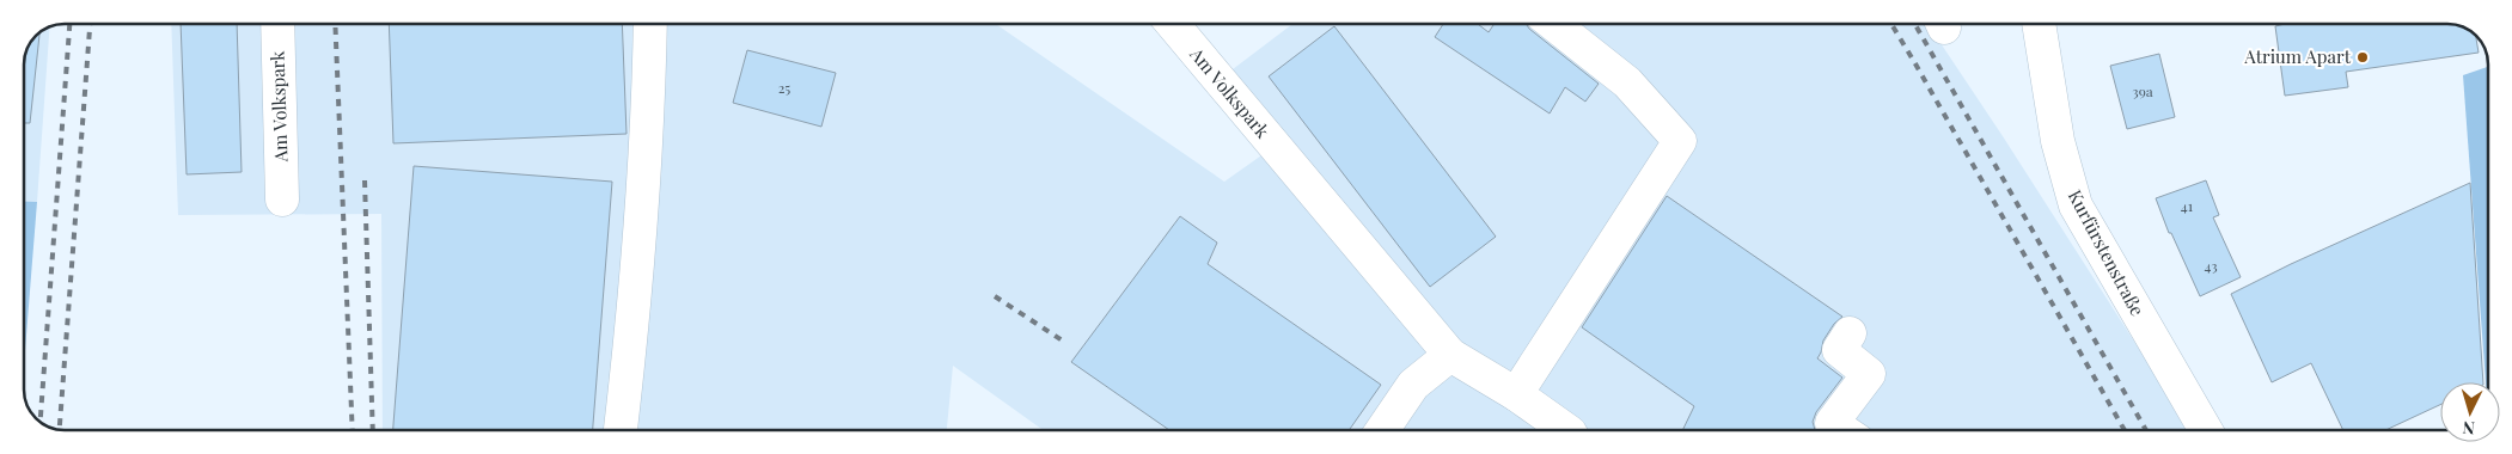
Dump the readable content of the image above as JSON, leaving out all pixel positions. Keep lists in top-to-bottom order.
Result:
{
  "streets": {
    "street": ["Am Volkspark", "Kurfürstenstraße"]
  },
  "places": ["Atrium Apart"],
  "house_numbers": [
    "25",
    "39a",
    "41",
    "43"
  ],
  "north": "bottom"
}
